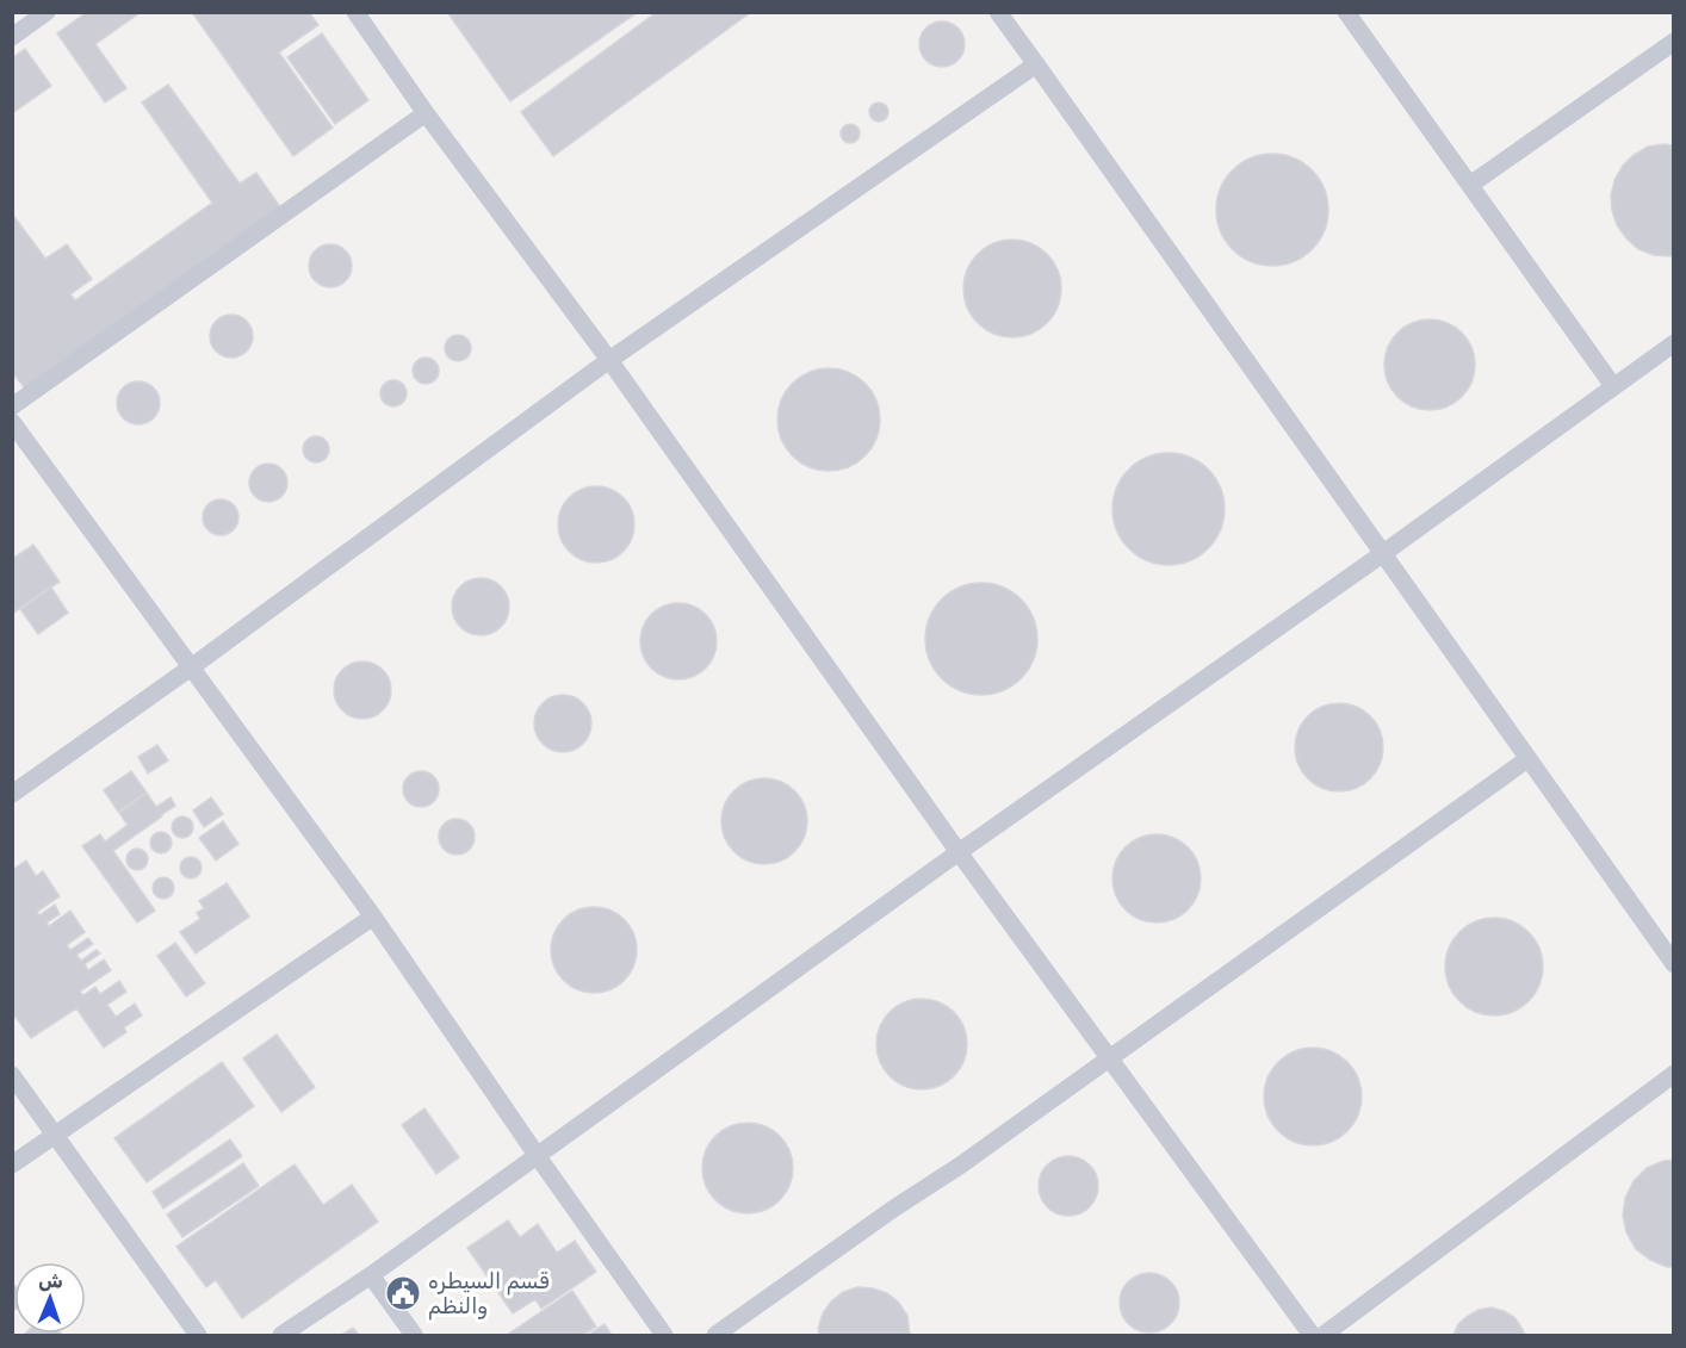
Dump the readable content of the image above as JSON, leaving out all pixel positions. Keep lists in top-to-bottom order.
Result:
{
  "places": {
    "public building": ["قسم السيطره والنظم"]
  },
  "north": "top"
}
